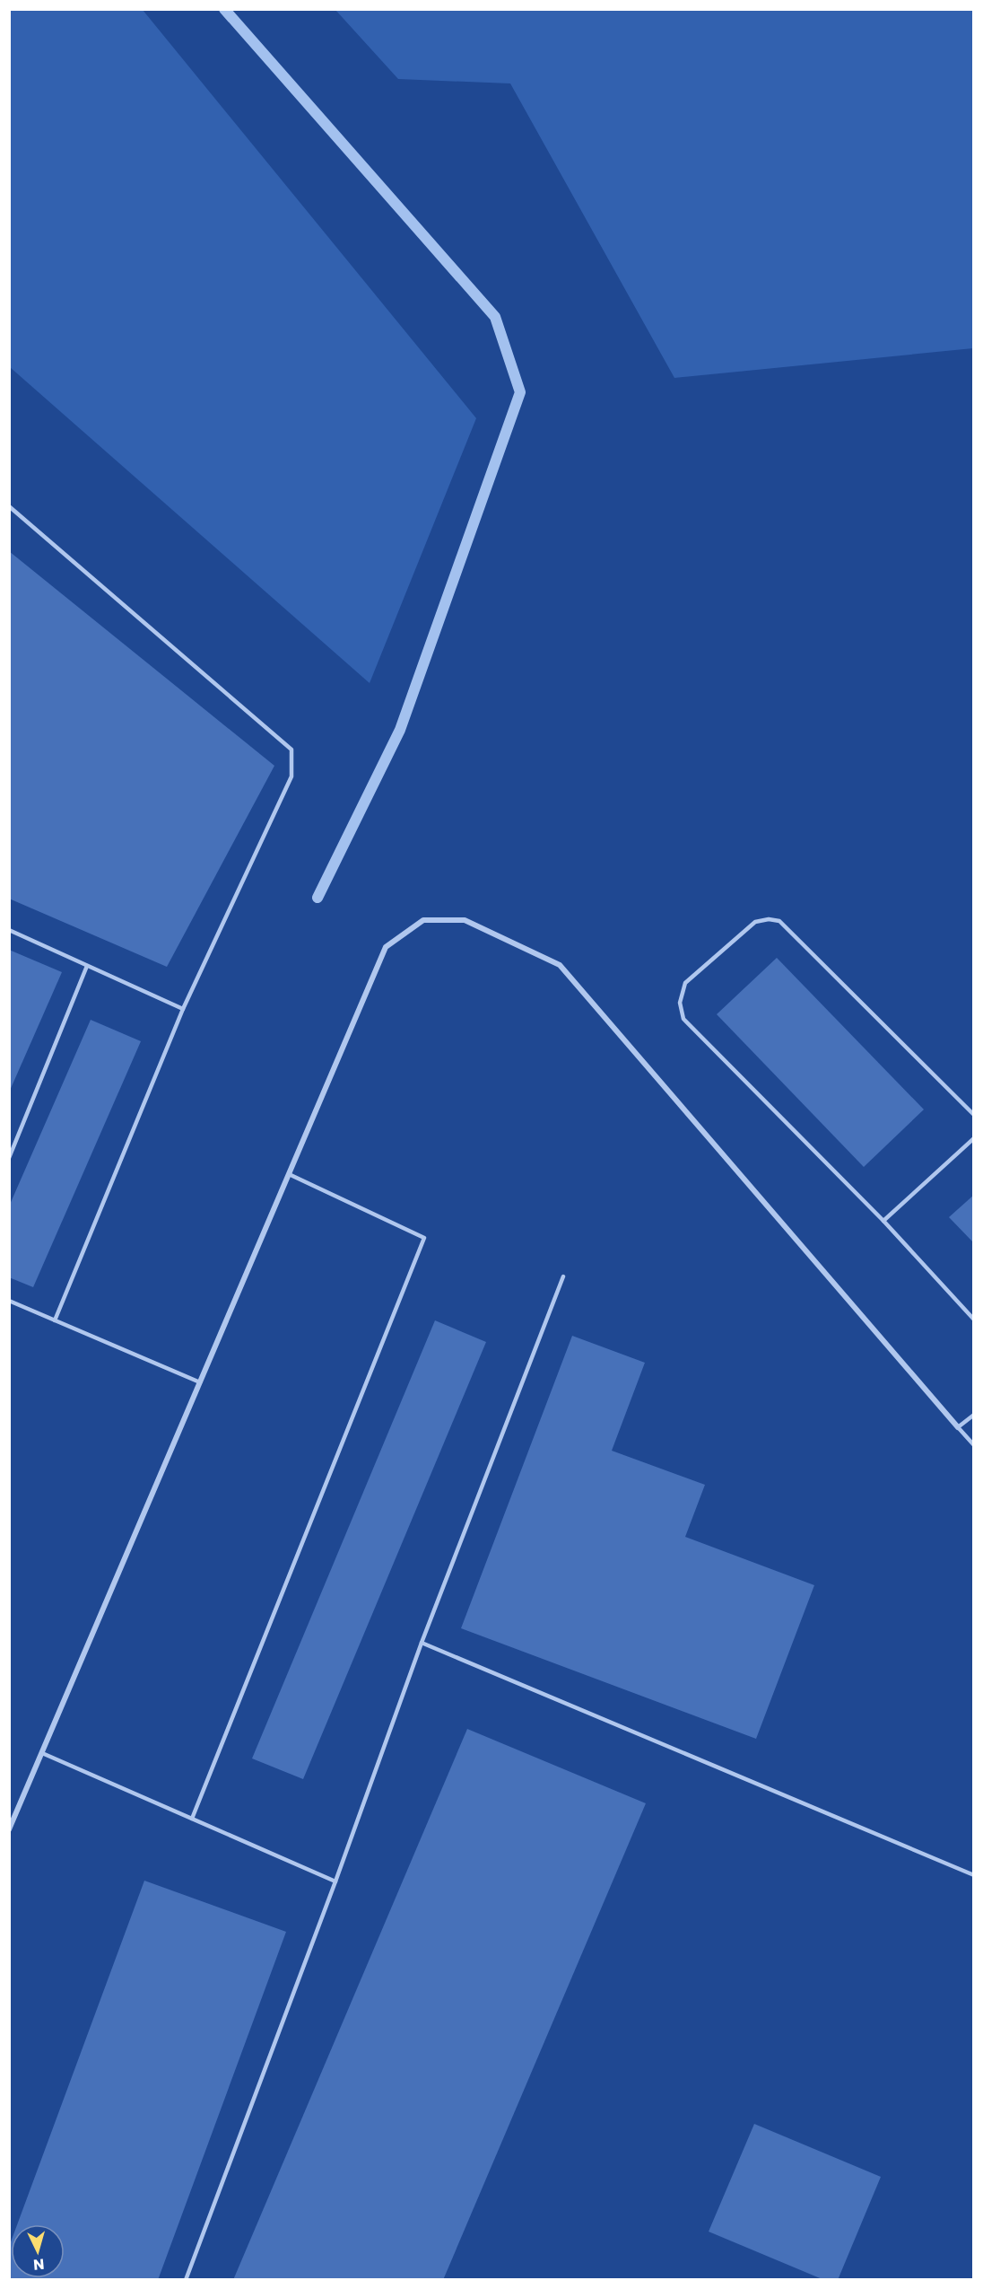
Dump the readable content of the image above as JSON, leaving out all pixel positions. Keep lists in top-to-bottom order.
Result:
{
  "north": "bottom"
}
